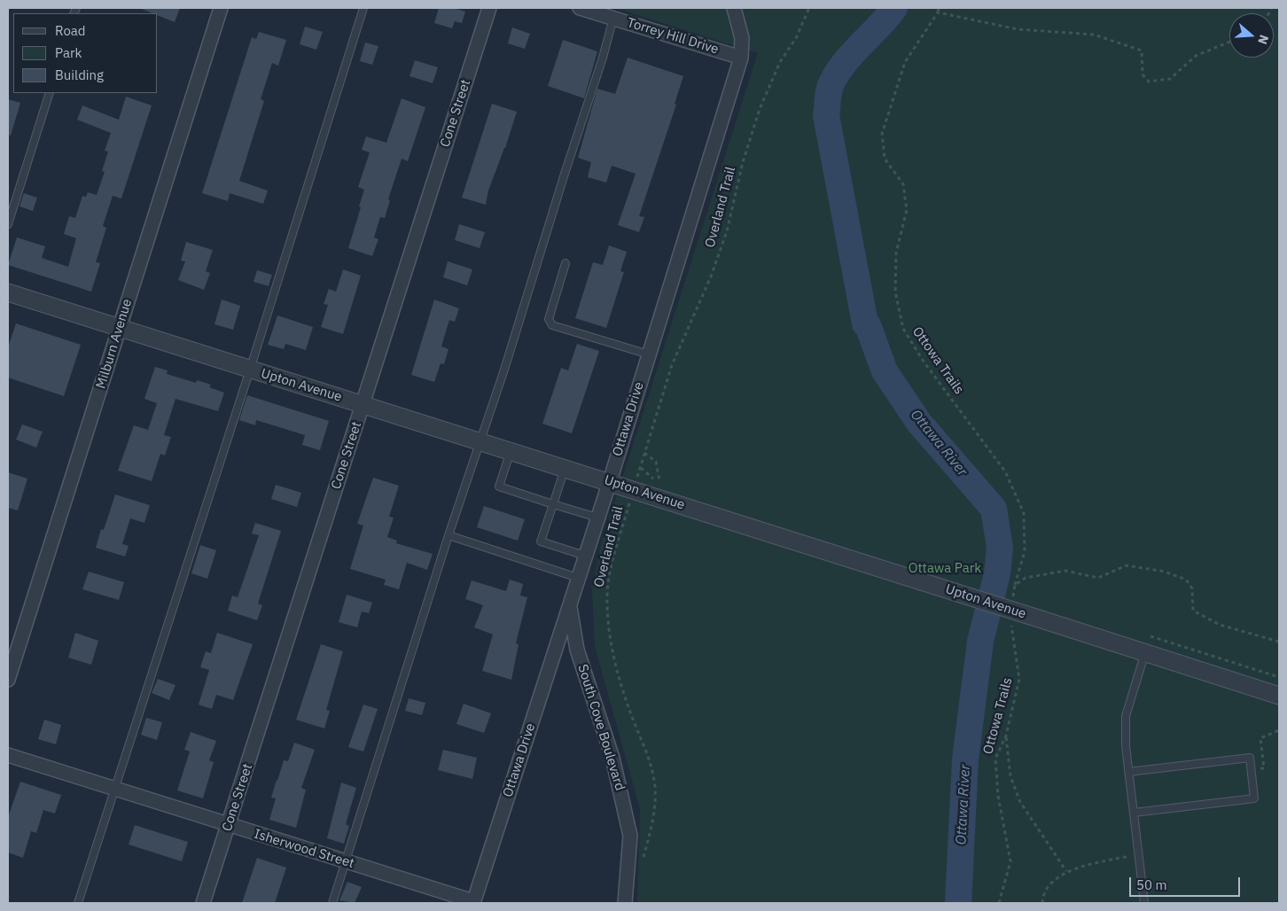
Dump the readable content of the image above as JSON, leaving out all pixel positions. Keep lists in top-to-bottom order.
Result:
{
  "streets": {
    "street": [
      "Torrey Hill Drive",
      "Cone Street",
      "Milburn Avenue",
      "Upton Avenue",
      "Ottawa Drive",
      "South Cove Boulevard",
      "Isherwood Street"
    ],
    "path": ["Overland Trail", "Ottowa Trails"]
  },
  "crossings": [
    ["Torrey Hill Drive", "Ottawa Drive"],
    ["Cone Street", "Upton Avenue"],
    ["Cone Street", "Isherwood Street"],
    ["Overland Trail", "Upton Avenue"],
    ["Milburn Avenue", "Upton Avenue"],
    ["Upton Avenue", "Ottawa Drive"],
    ["Ottawa Drive", "South Cove Boulevard"],
    ["Ottawa Drive", "Isherwood Street"]
  ],
  "water": ["Ottawa River"],
  "parks": ["Ottawa Park"],
  "legend": ["Road", "Park", "Building"],
  "scale_bar": "50 m",
  "north": "right"
}
